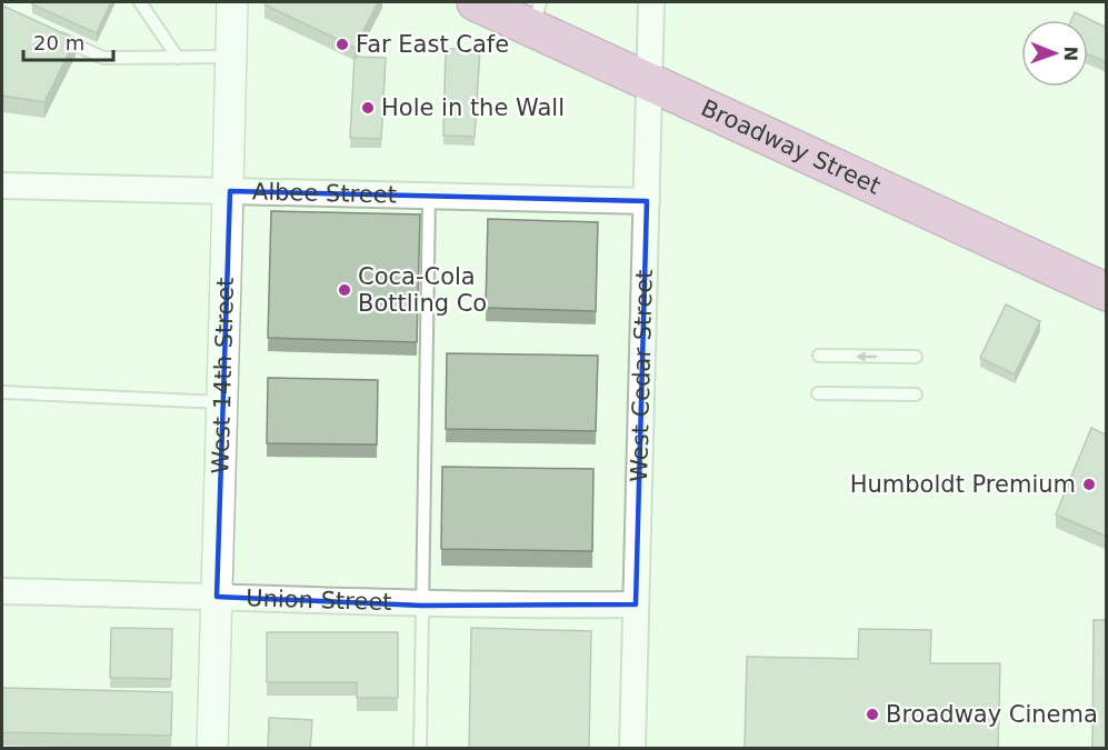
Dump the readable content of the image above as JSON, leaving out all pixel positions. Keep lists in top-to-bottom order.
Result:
{
  "streets": {
    "highway": ["Broadway Street"],
    "street": [
      "Albee Street",
      "West 14th Street",
      "West Cedar Street",
      "Union Street"
    ]
  },
  "crossings": [
    ["Broadway Street", "West Cedar Street"],
    ["Albee Street", "West 14th Street"],
    ["Albee Street", "West Cedar Street"],
    ["West 14th Street", "Union Street"],
    ["West Cedar Street", "Union Street"]
  ],
  "places": [
    "Far East Cafe",
    "Hole in the Wall",
    "Coca-Cola Bottling Co",
    "Humboldt Premium",
    "Broadway Cinema"
  ],
  "scale_bar": "20 m",
  "north": "right"
}
